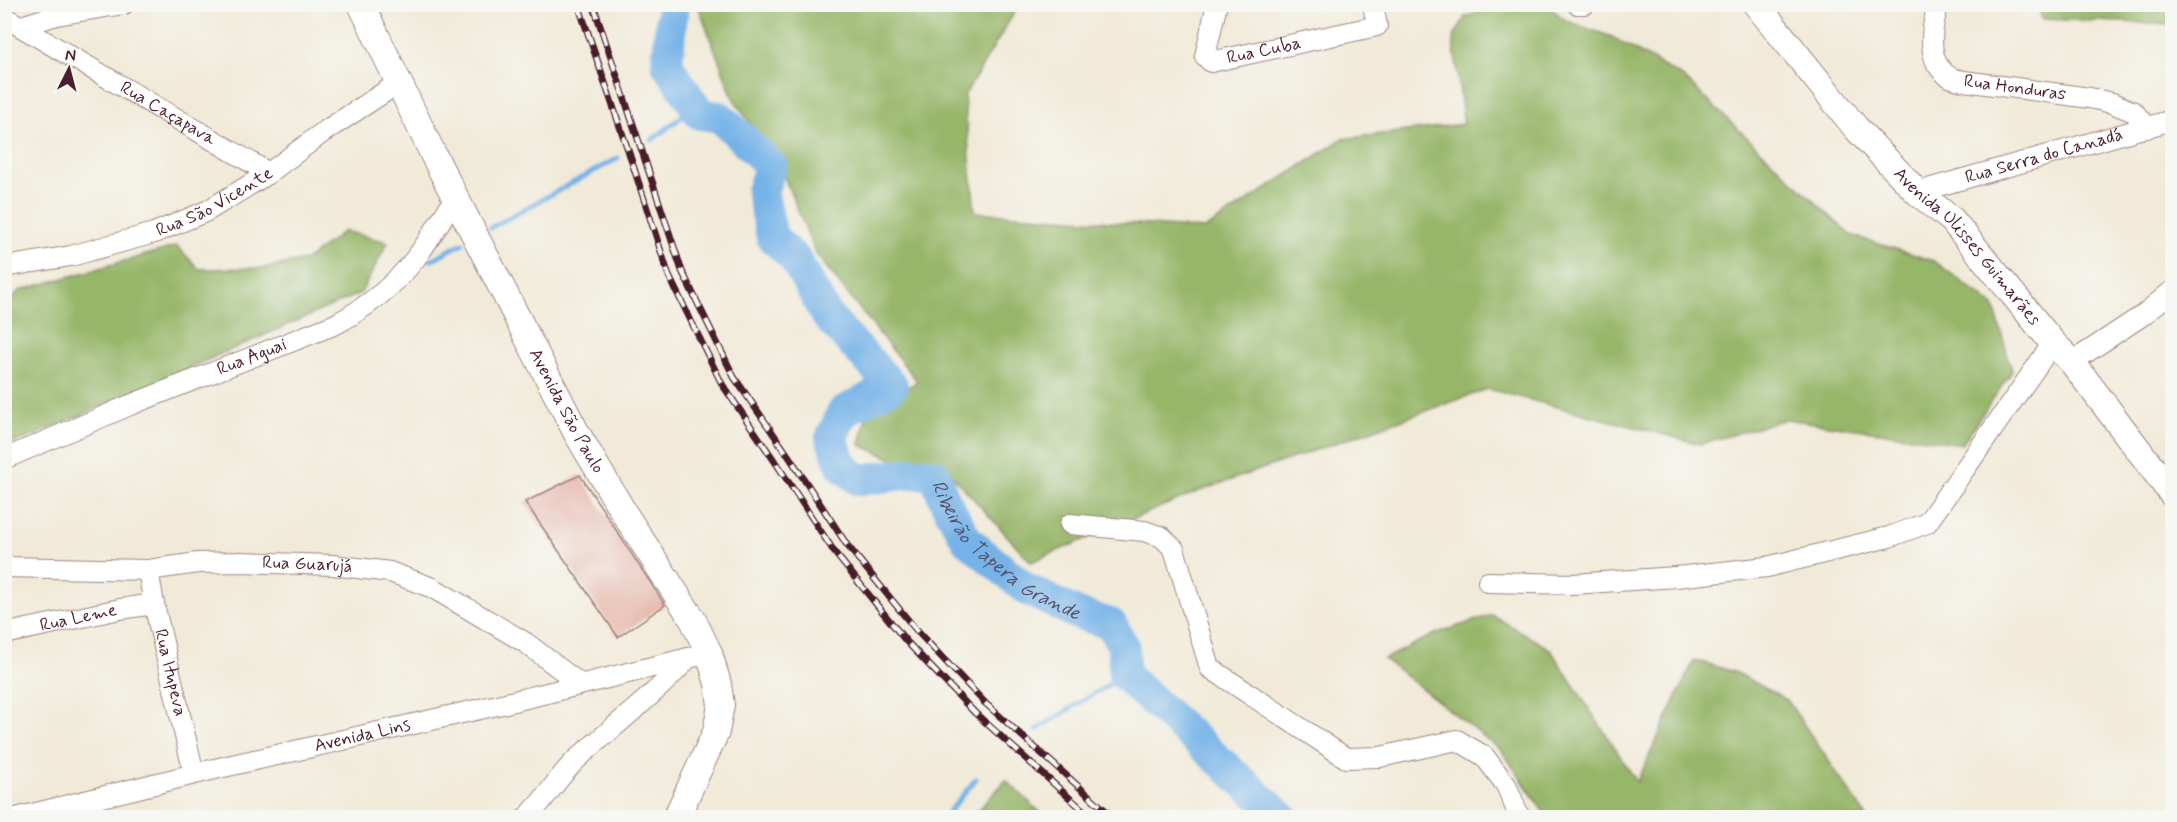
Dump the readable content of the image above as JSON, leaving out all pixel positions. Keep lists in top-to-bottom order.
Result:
{
  "streets": {
    "main road": ["Avenida Ulisses Guimarães", "Avenida São Paulo"],
    "street": [
      "Rua Cuba",
      "Rua Honduras",
      "Rua Caçapava",
      "Rua Serra do Canadá",
      "Rua São Vicente",
      "Rua Aguai",
      "Rua Guarujá",
      "Rua Leme",
      "Rua Itupeva",
      "Avenida Lins"
    ]
  },
  "crossings": [
    ["Rua Honduras", "Rua Serra do Canadá"],
    ["Rua Caçapava", "Rua São Vicente"],
    ["Rua Serra do Canadá", "Avenida Ulisses Guimarães"],
    ["Rua São Vicente", "Avenida São Paulo"],
    ["Rua Aguai", "Avenida São Paulo"],
    ["Avenida São Paulo", "Avenida Lins"],
    ["Rua Guarujá", "Rua Itupeva"],
    ["Rua Guarujá", "Avenida Lins"],
    ["Rua Leme", "Rua Itupeva"],
    ["Rua Itupeva", "Avenida Lins"]
  ],
  "water": ["Ribeirão Tapera Grande"],
  "north": "top"
}
